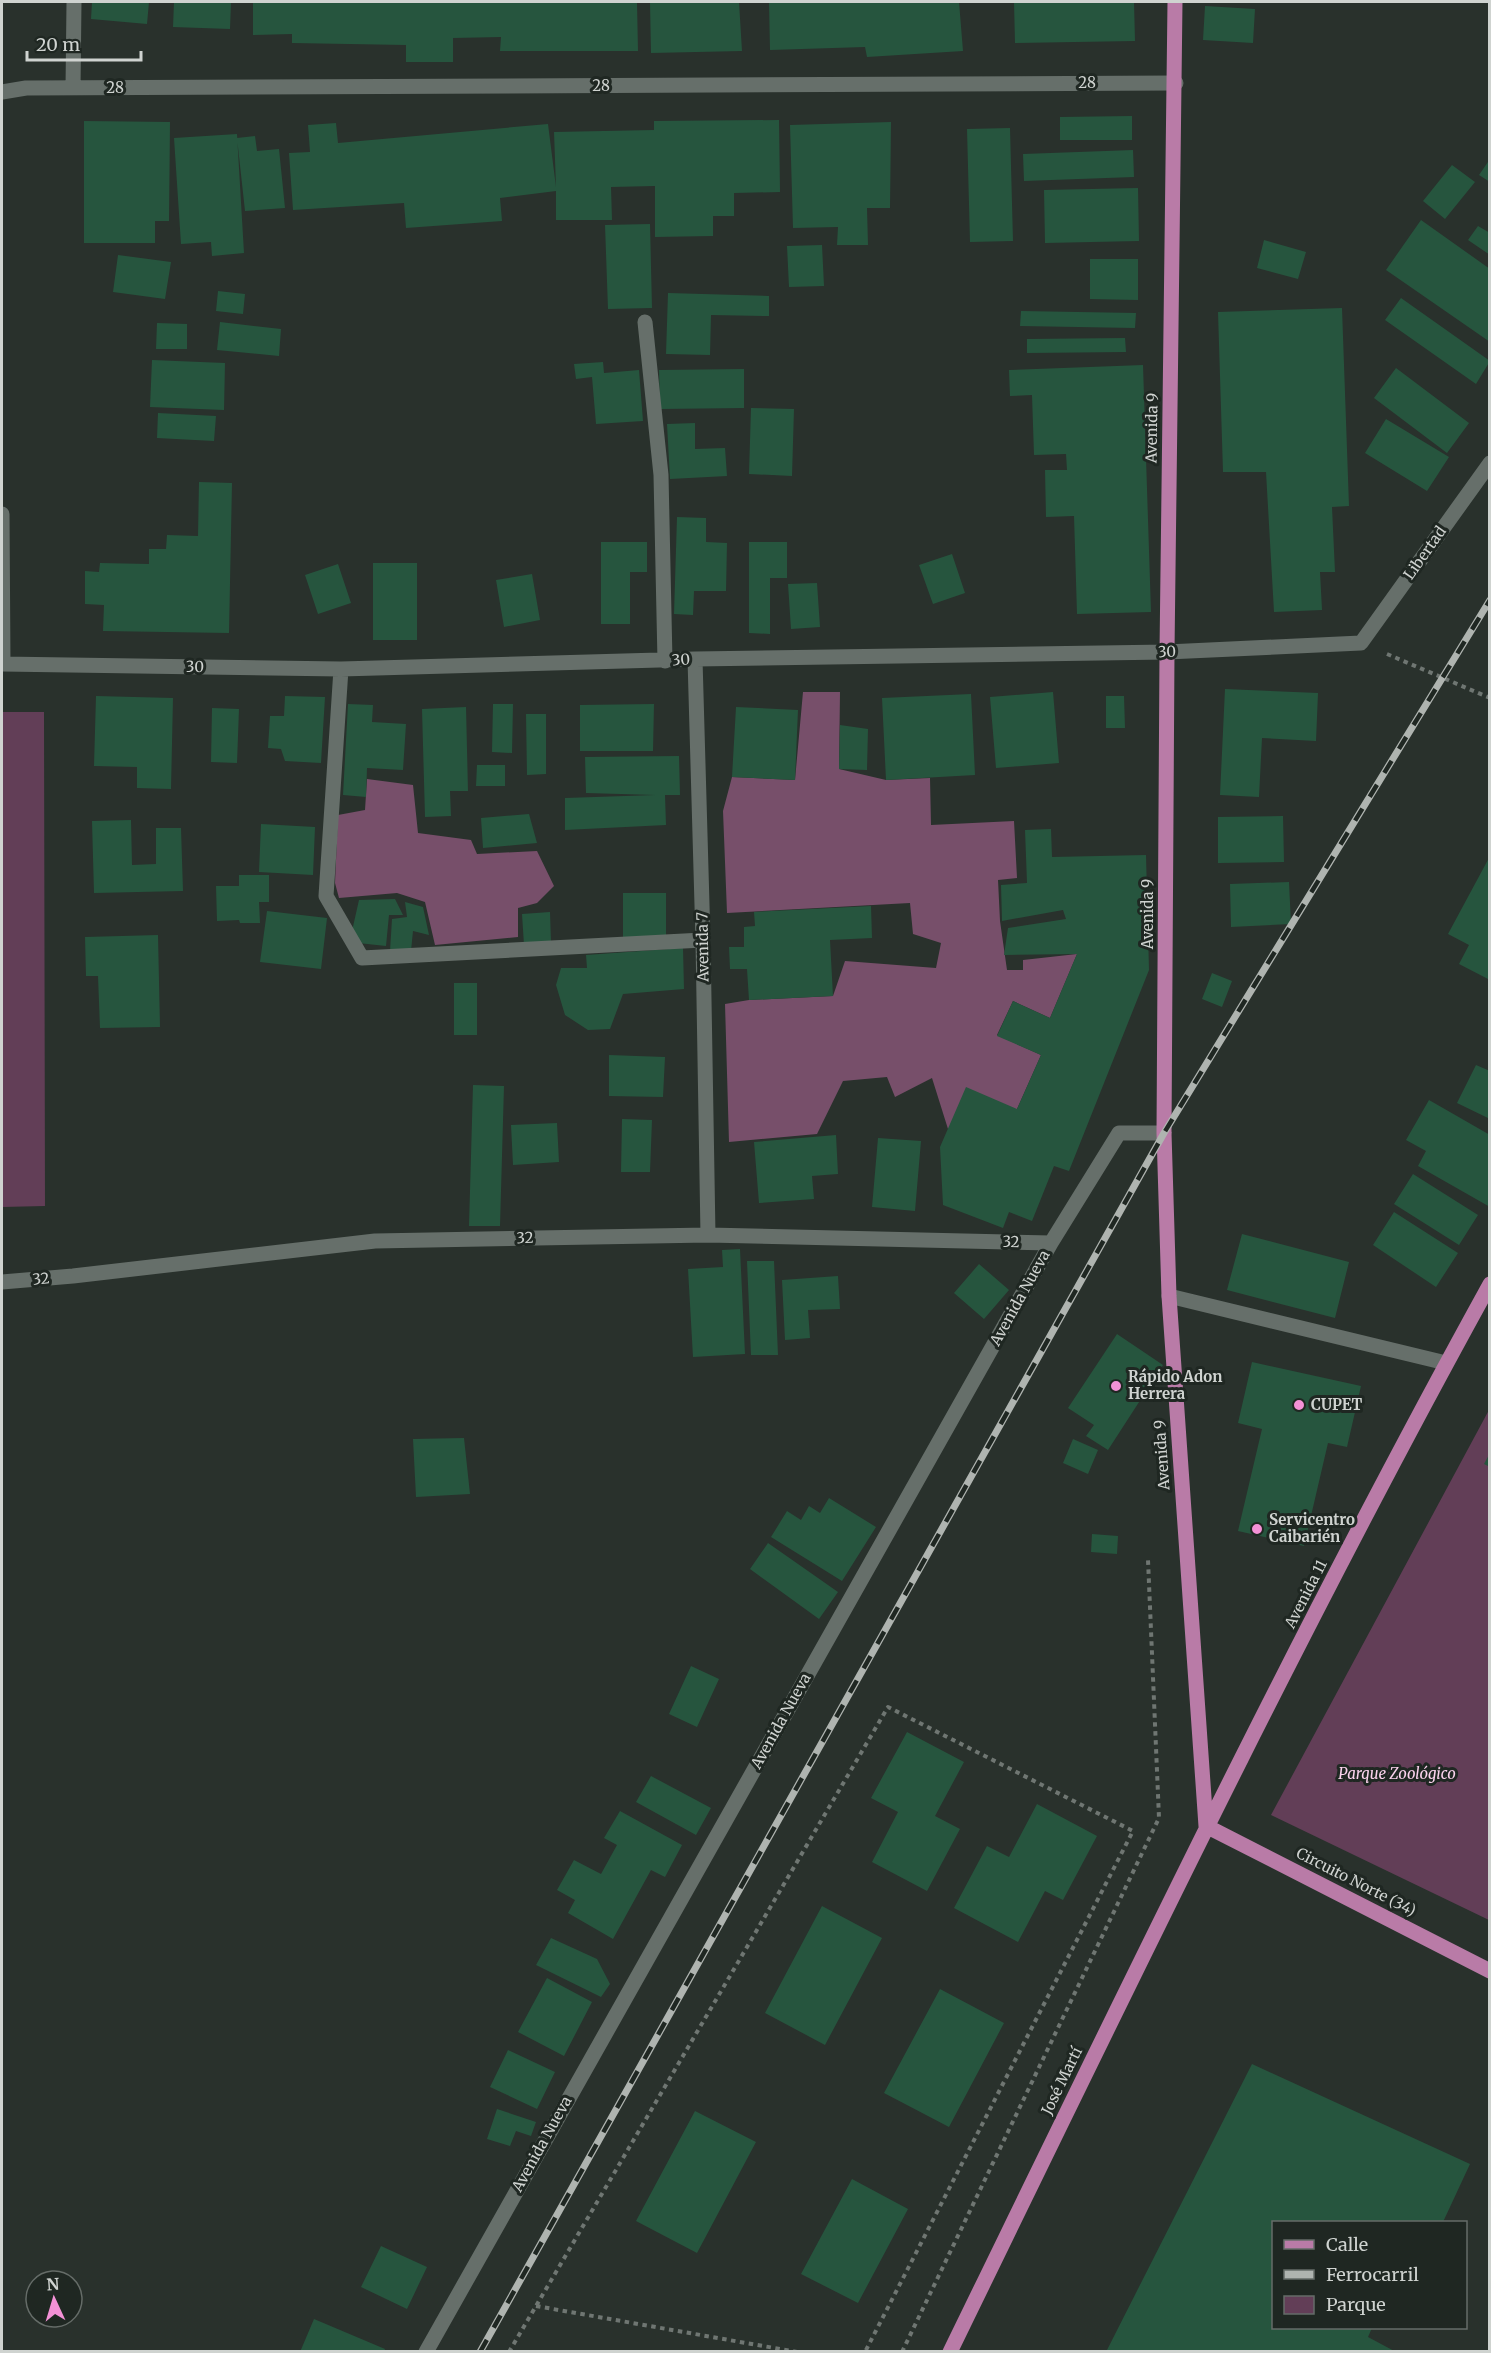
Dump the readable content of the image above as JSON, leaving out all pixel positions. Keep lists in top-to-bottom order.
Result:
{
  "streets": {
    "main road": [
      "Avenida 9",
      "Avenida 11",
      "Circuito Norte (34)",
      "José Martí"
    ],
    "street": [
      "28",
      "Libertad",
      "30",
      "Avenida 7",
      "32",
      "Avenida Nueva"
    ]
  },
  "crossings": [
    ["28", "Avenida 9"],
    ["Avenida 9", "30"],
    ["Avenida 9", "Avenida Nueva"],
    ["Avenida 9", "Avenida 11"],
    ["Avenida 9", "Circuito Norte (34)"],
    ["Avenida 9", "José Martí"],
    ["Libertad", "30"],
    ["30", "Avenida 7"],
    ["Avenida 7", "32"],
    ["32", "Avenida Nueva"],
    ["Avenida 11", "Circuito Norte (34)"],
    ["Avenida 11", "José Martí"],
    ["Circuito Norte (34)", "José Martí"]
  ],
  "parks": ["Parque Zoológico"],
  "places": ["Rápido Adon Herrera", "CUPET", "Servicentro Caibarién"],
  "legend": ["Calle", "Ferrocarril", "Parque"],
  "scale_bar": "20 m",
  "north": "top"
}
